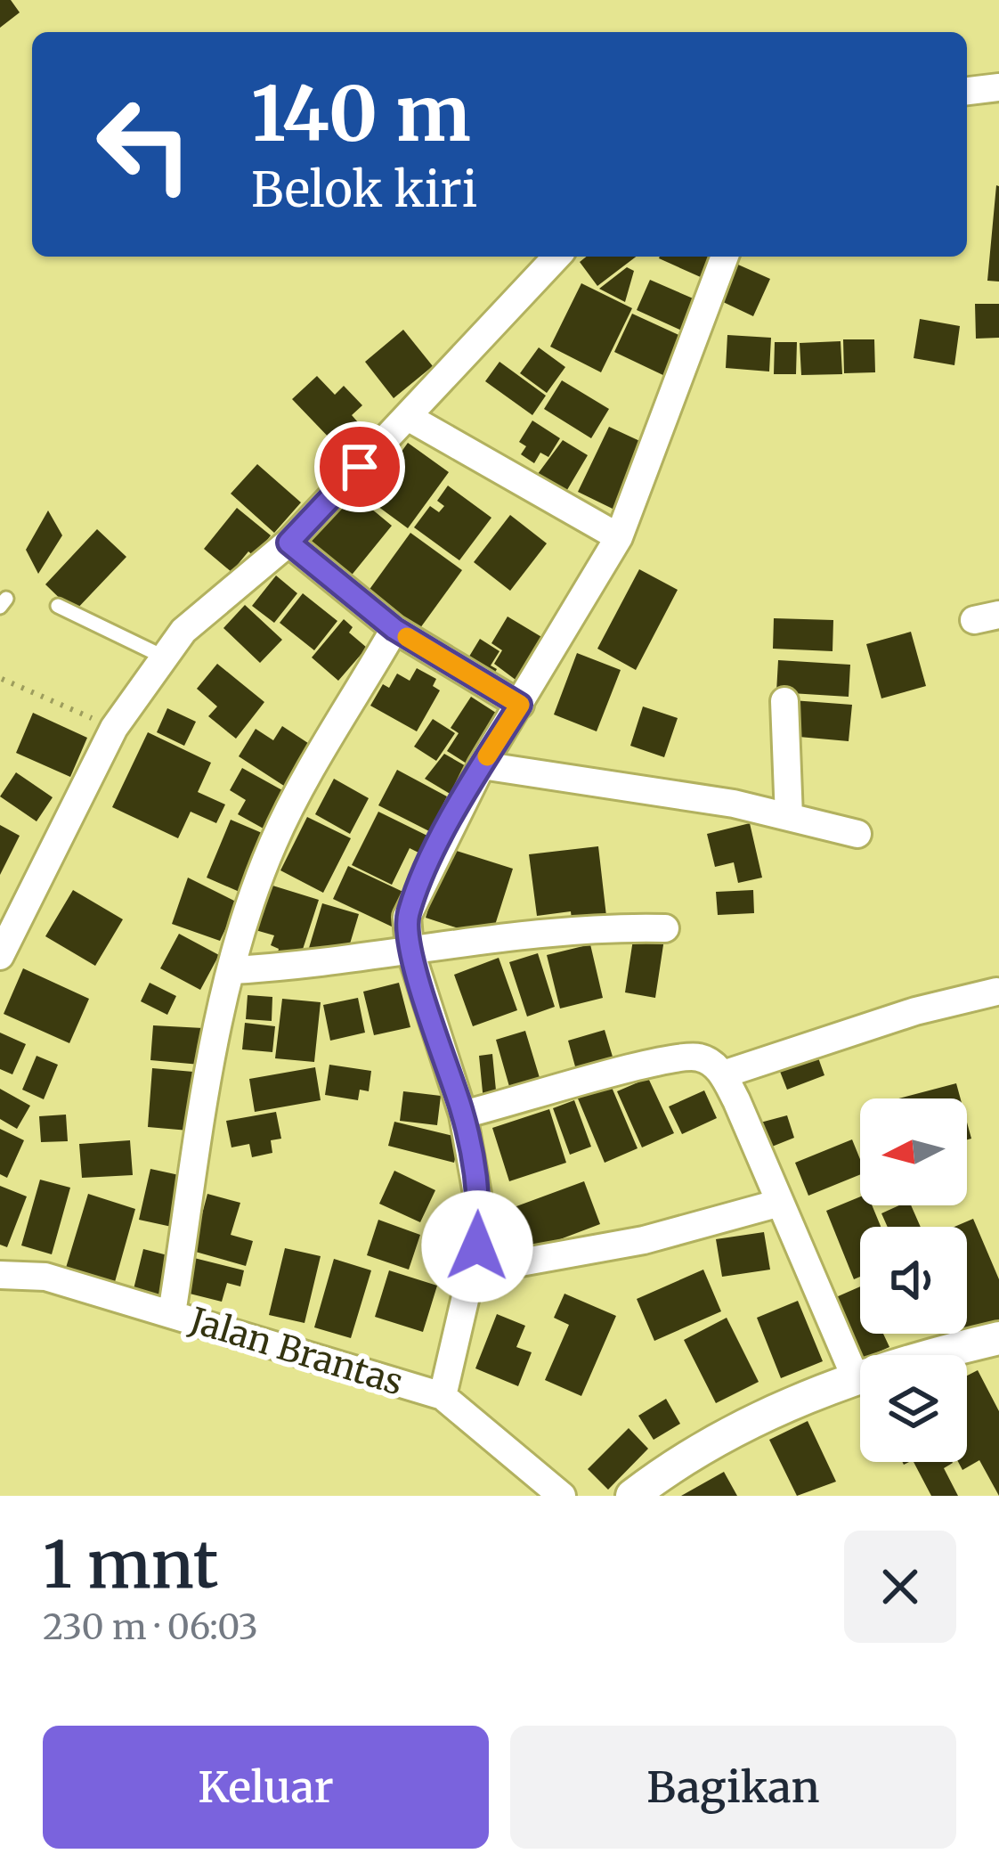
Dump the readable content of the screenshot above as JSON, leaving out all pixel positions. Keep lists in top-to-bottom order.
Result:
{
  "streets": {
    "street": ["Jalan Brantas"]
  },
  "north": "left",
  "page": {
    "turn": ["140 m", "Belok kiri"],
    "heading": ["1 mnt", "230 m · 06:03"],
    "buttons": ["Keluar", "Bagikan"]
  }
}
